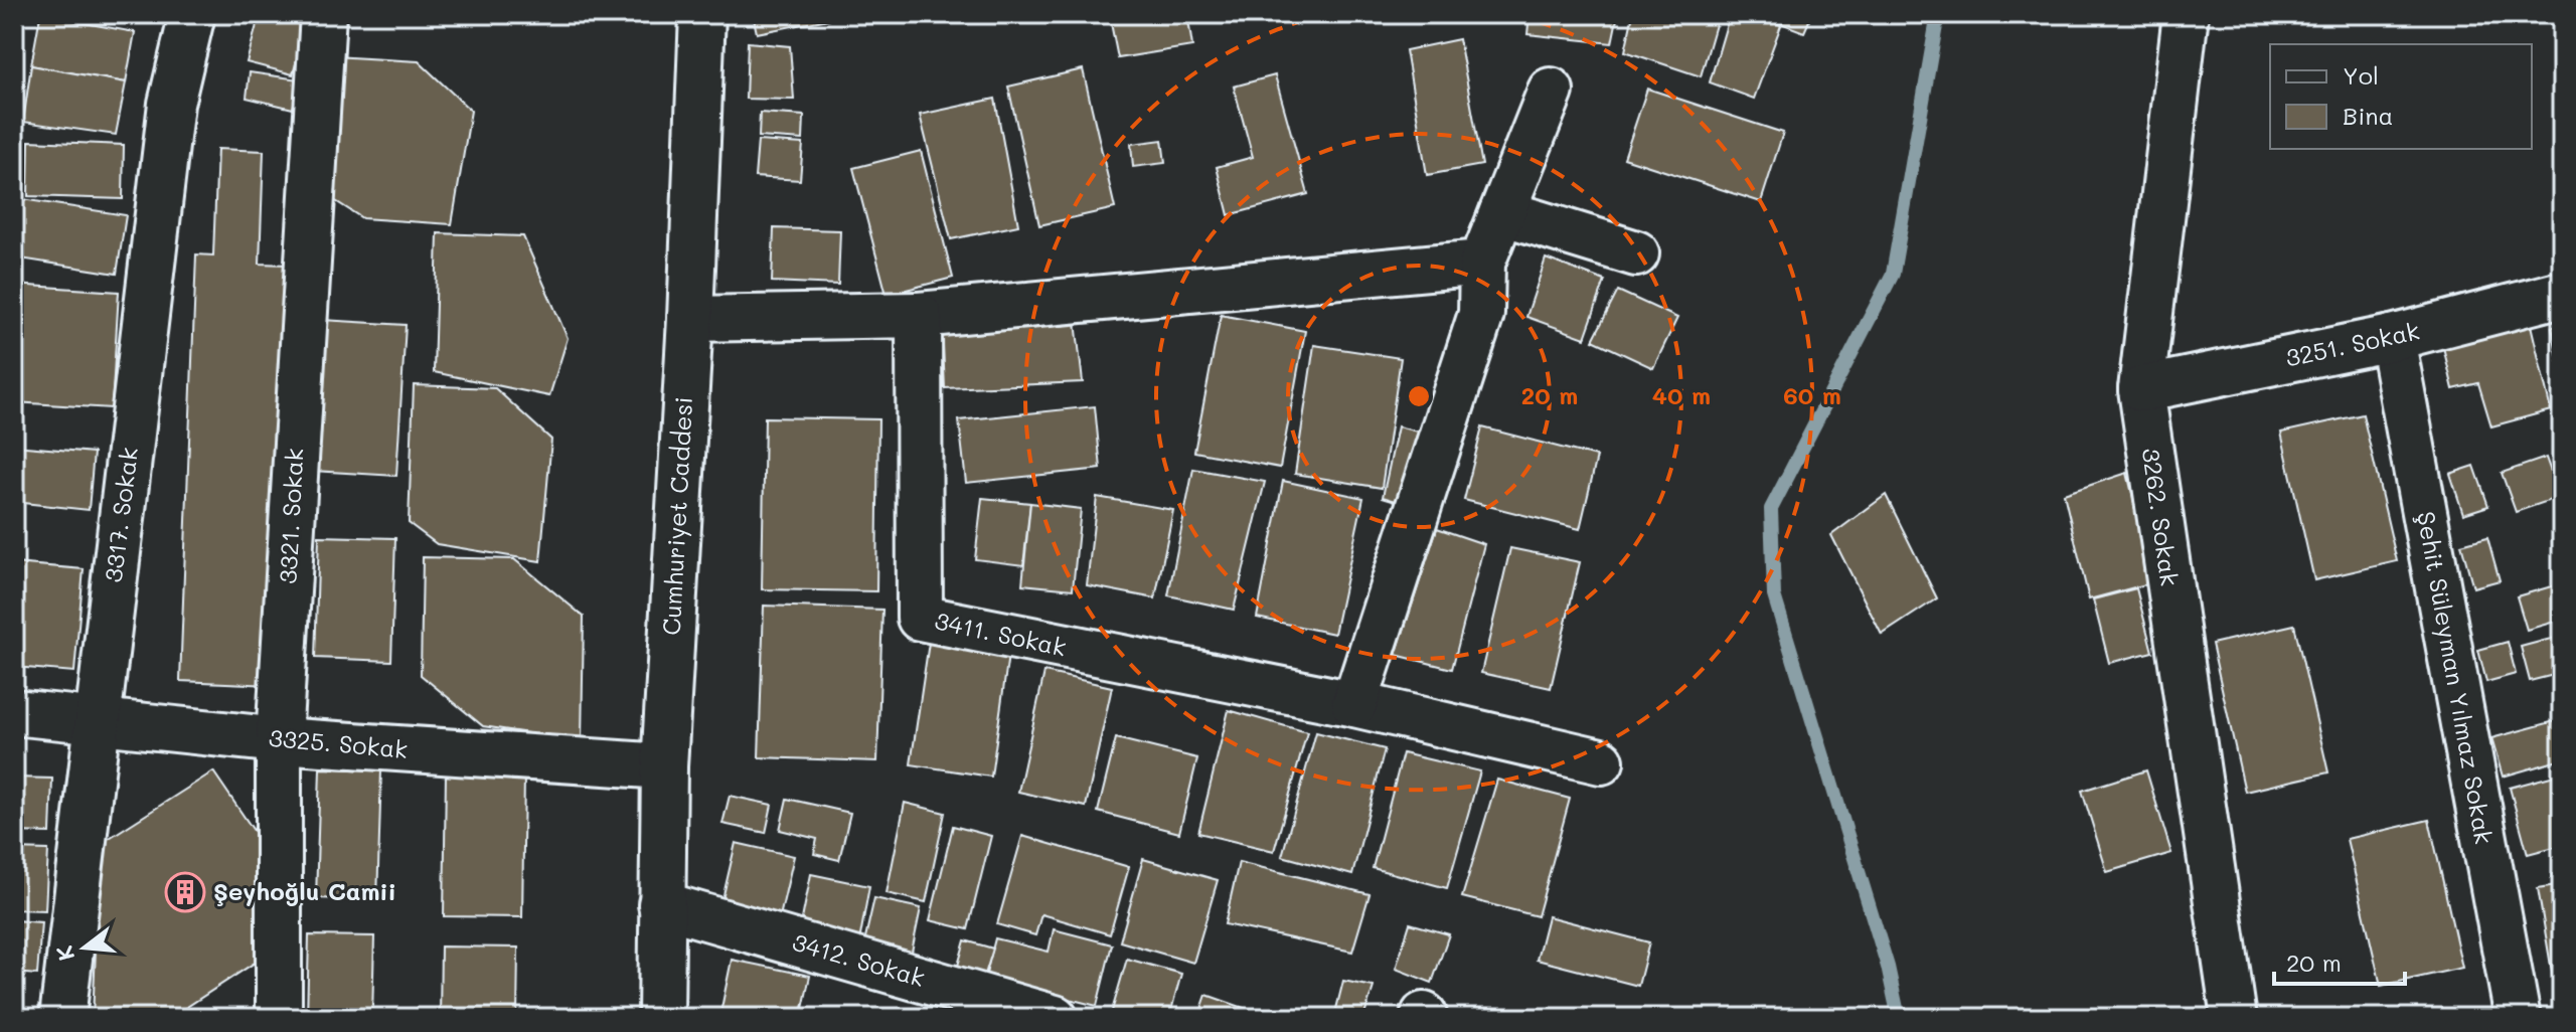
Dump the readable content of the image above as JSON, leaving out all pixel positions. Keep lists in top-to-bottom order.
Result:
{
  "streets": {
    "street": [
      "3251. Sokak",
      "3317. Sokak",
      "3321. Sokak",
      "Cumhuriyet Caddesi",
      "3262. Sokak",
      "3411. Sokak",
      "Şehit Süleyman Yılmaz Sokak",
      "3325. Sokak",
      "3412. Sokak"
    ]
  },
  "crossings": [
    ["3251. Sokak", "3262. Sokak"],
    ["3251. Sokak", "Şehit Süleyman Yılmaz Sokak"],
    ["3317. Sokak", "3325. Sokak"],
    ["3321. Sokak", "3325. Sokak"],
    ["Cumhuriyet Caddesi", "3325. Sokak"],
    ["Cumhuriyet Caddesi", "3412. Sokak"]
  ],
  "places": {
    "building": ["Şeyhoğlu Camii"]
  },
  "legend": ["Yol", "Bina"],
  "scale_bar": "20 m",
  "north": "left",
  "rings": ["20 m", "40 m", "60 m"]
}
